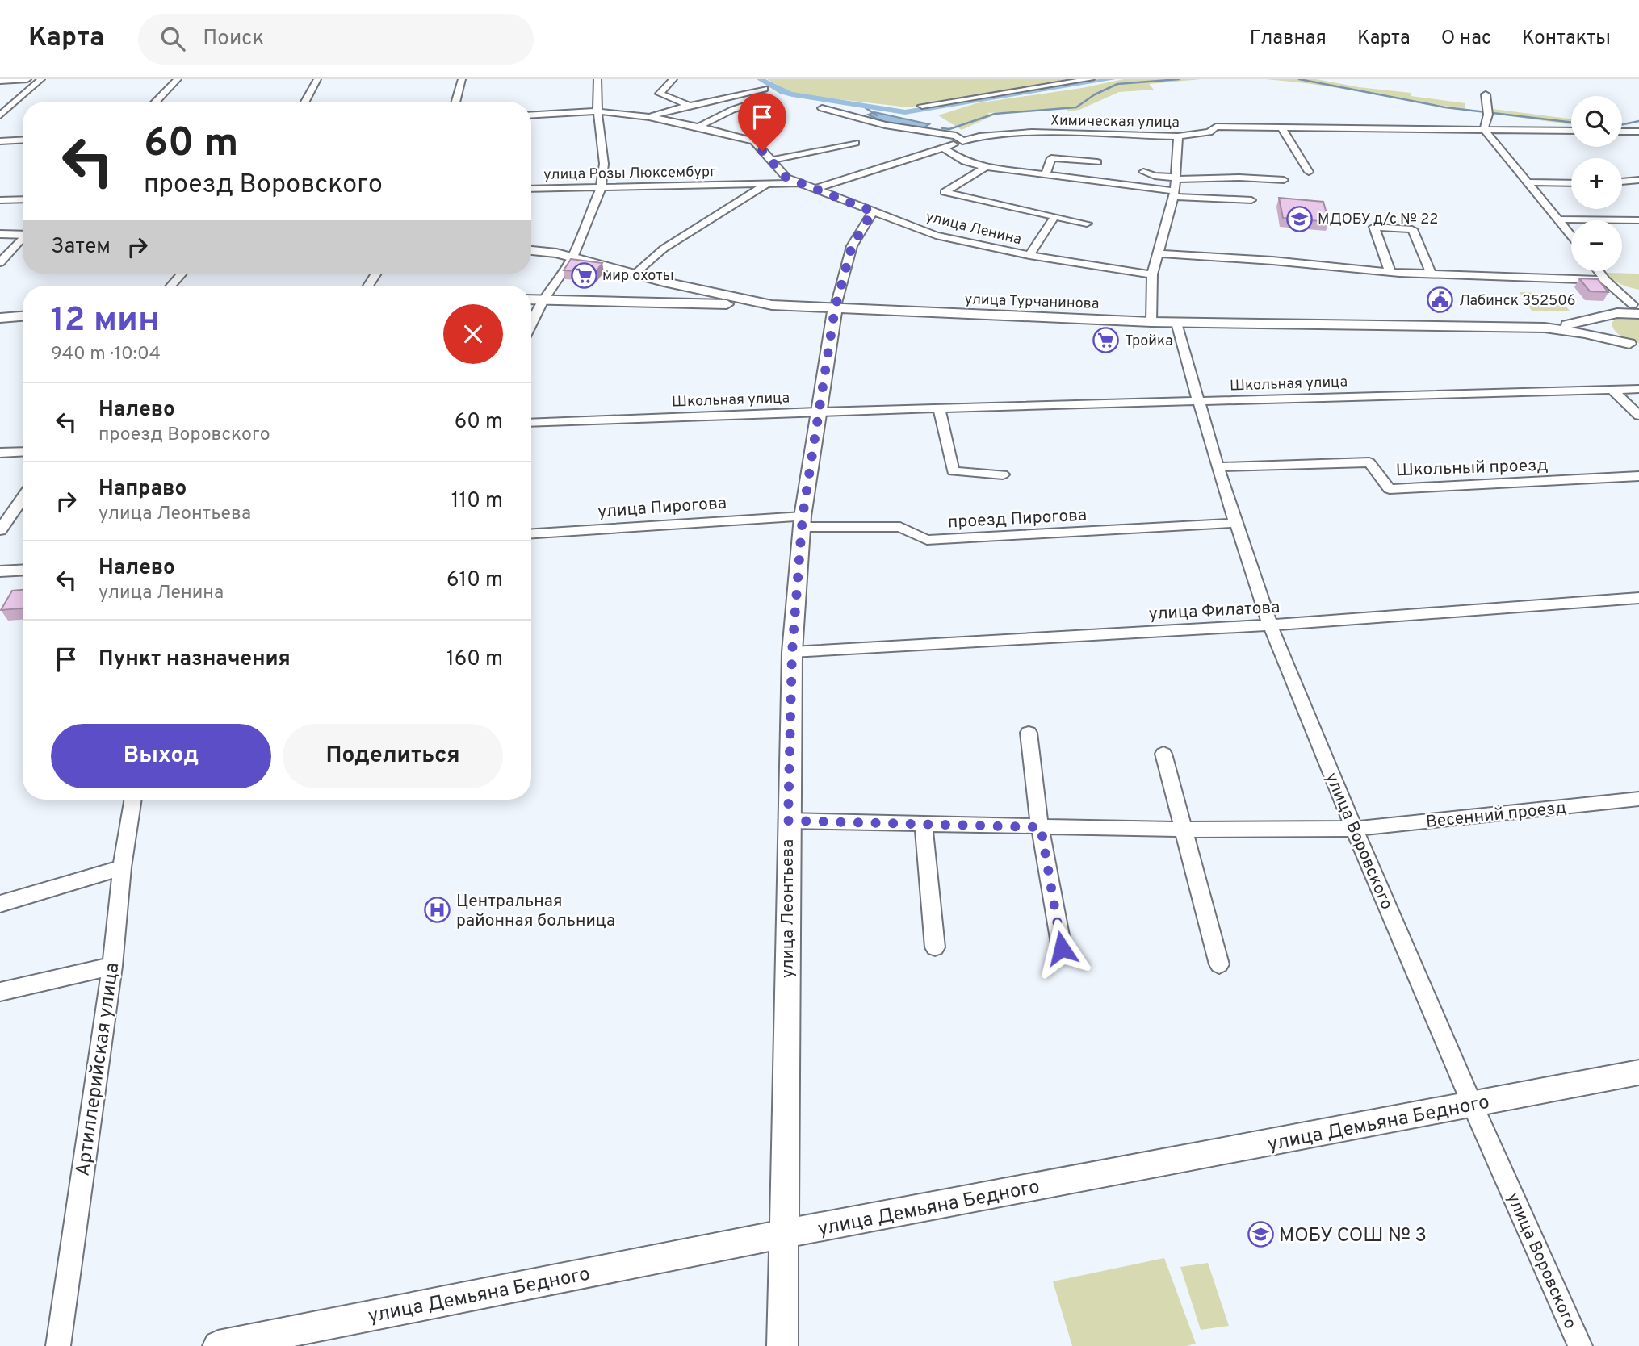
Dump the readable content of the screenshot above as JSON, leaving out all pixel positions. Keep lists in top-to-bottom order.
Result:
{
  "streets": {
    "street": [
      "Химическая улица",
      "улица Розы Люксембург",
      "улица Ленина",
      "улица Турчанинова",
      "Школьная улица",
      "Школьный проезд",
      "улица Пирогова",
      "проезд Пирогова",
      "улица Филатова",
      "Весенний проезд",
      "улица Воровского",
      "улица Леонтьева",
      "Артиллерийская улица",
      "улица Демьяна Бедного"
    ]
  },
  "crossings": [
    ["улица Розы Люксембург", "улица Ленина"],
    ["улица Ленина", "улица Леонтьева"],
    ["улица Турчанинова", "улица Воровского"],
    ["улица Турчанинова", "улица Леонтьева"],
    ["Школьная улица", "улица Воровского"],
    ["Школьная улица", "улица Леонтьева"],
    ["Школьный проезд", "улица Воровского"],
    ["улица Пирогова", "проезд Пирогова"],
    ["улица Пирогова", "улица Леонтьева"],
    ["проезд Пирогова", "улица Воровского"],
    ["проезд Пирогова", "улица Леонтьева"],
    ["улица Филатова", "улица Воровского"],
    ["улица Филатова", "улица Леонтьева"],
    ["Весенний проезд", "улица Воровского"],
    ["Весенний проезд", "улица Леонтьева"],
    ["улица Воровского", "улица Демьяна Бедного"],
    ["улица Леонтьева", "улица Демьяна Бедного"]
  ],
  "places": {
    "school or university": ["МДОБУ д/с № 22", "МОБУ СОШ № 3"],
    "supermarket": ["мир охоты", "Тройка"],
    "public building": ["Лабинск 352506"],
    "hospital": ["Центральная районная больница"]
  },
  "page": {
    "header": "Карта",
    "search": "Поиск",
    "nav": [
      "Главная",
      "Карта",
      "О нас",
      "Контакты"
    ],
    "map_buttons": ["+", "−"],
    "turn": ["60 m", "проезд Воровского"],
    "then": "Затем",
    "heading": ["12 мин", "940 m · 10:04"],
    "list": [
      {
        "name": "Налево",
        "note": "проезд Воровского",
        "value": "60 m"
      },
      {
        "name": "Направо",
        "note": "улица Леонтьева",
        "value": "110 m"
      },
      {
        "name": "Налево",
        "note": "улица Ленина",
        "value": "610 m"
      },
      {
        "name": "Пункт назначения",
        "value": "160 m"
      }
    ],
    "buttons": ["Выход", "Поделиться"]
  }
}
